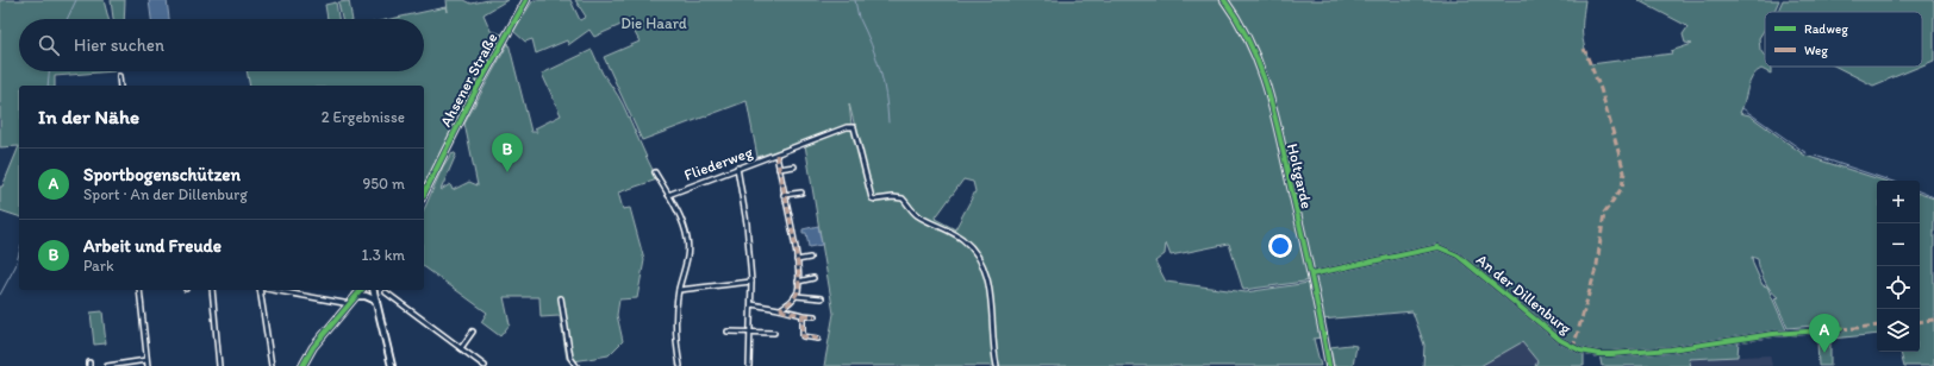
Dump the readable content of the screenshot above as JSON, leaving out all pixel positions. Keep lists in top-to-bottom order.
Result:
{
  "streets": {
    "street": [
      "Ahsener Straße",
      "Fliederweg",
      "Holtgarde",
      "An der Dillenburg"
    ]
  },
  "crossings": [
    ["Holtgarde", "An der Dillenburg"]
  ],
  "parks": ["Die Haard"],
  "legend": ["Radweg", "Weg"],
  "page": {
    "search": "Hier suchen",
    "heading": ["In der Nähe", "2 Ergebnisse"],
    "pins": ["B", "A"],
    "list": [
      {
        "mark": "A",
        "name": "Sportbogenschützen",
        "note": "Sport · An der Dillenburg",
        "value": "950 m"
      },
      {
        "mark": "B",
        "name": "Arbeit und Freude",
        "note": "Park",
        "value": "1.3 km"
      }
    ],
    "map_buttons": ["+", "−"]
  }
}
